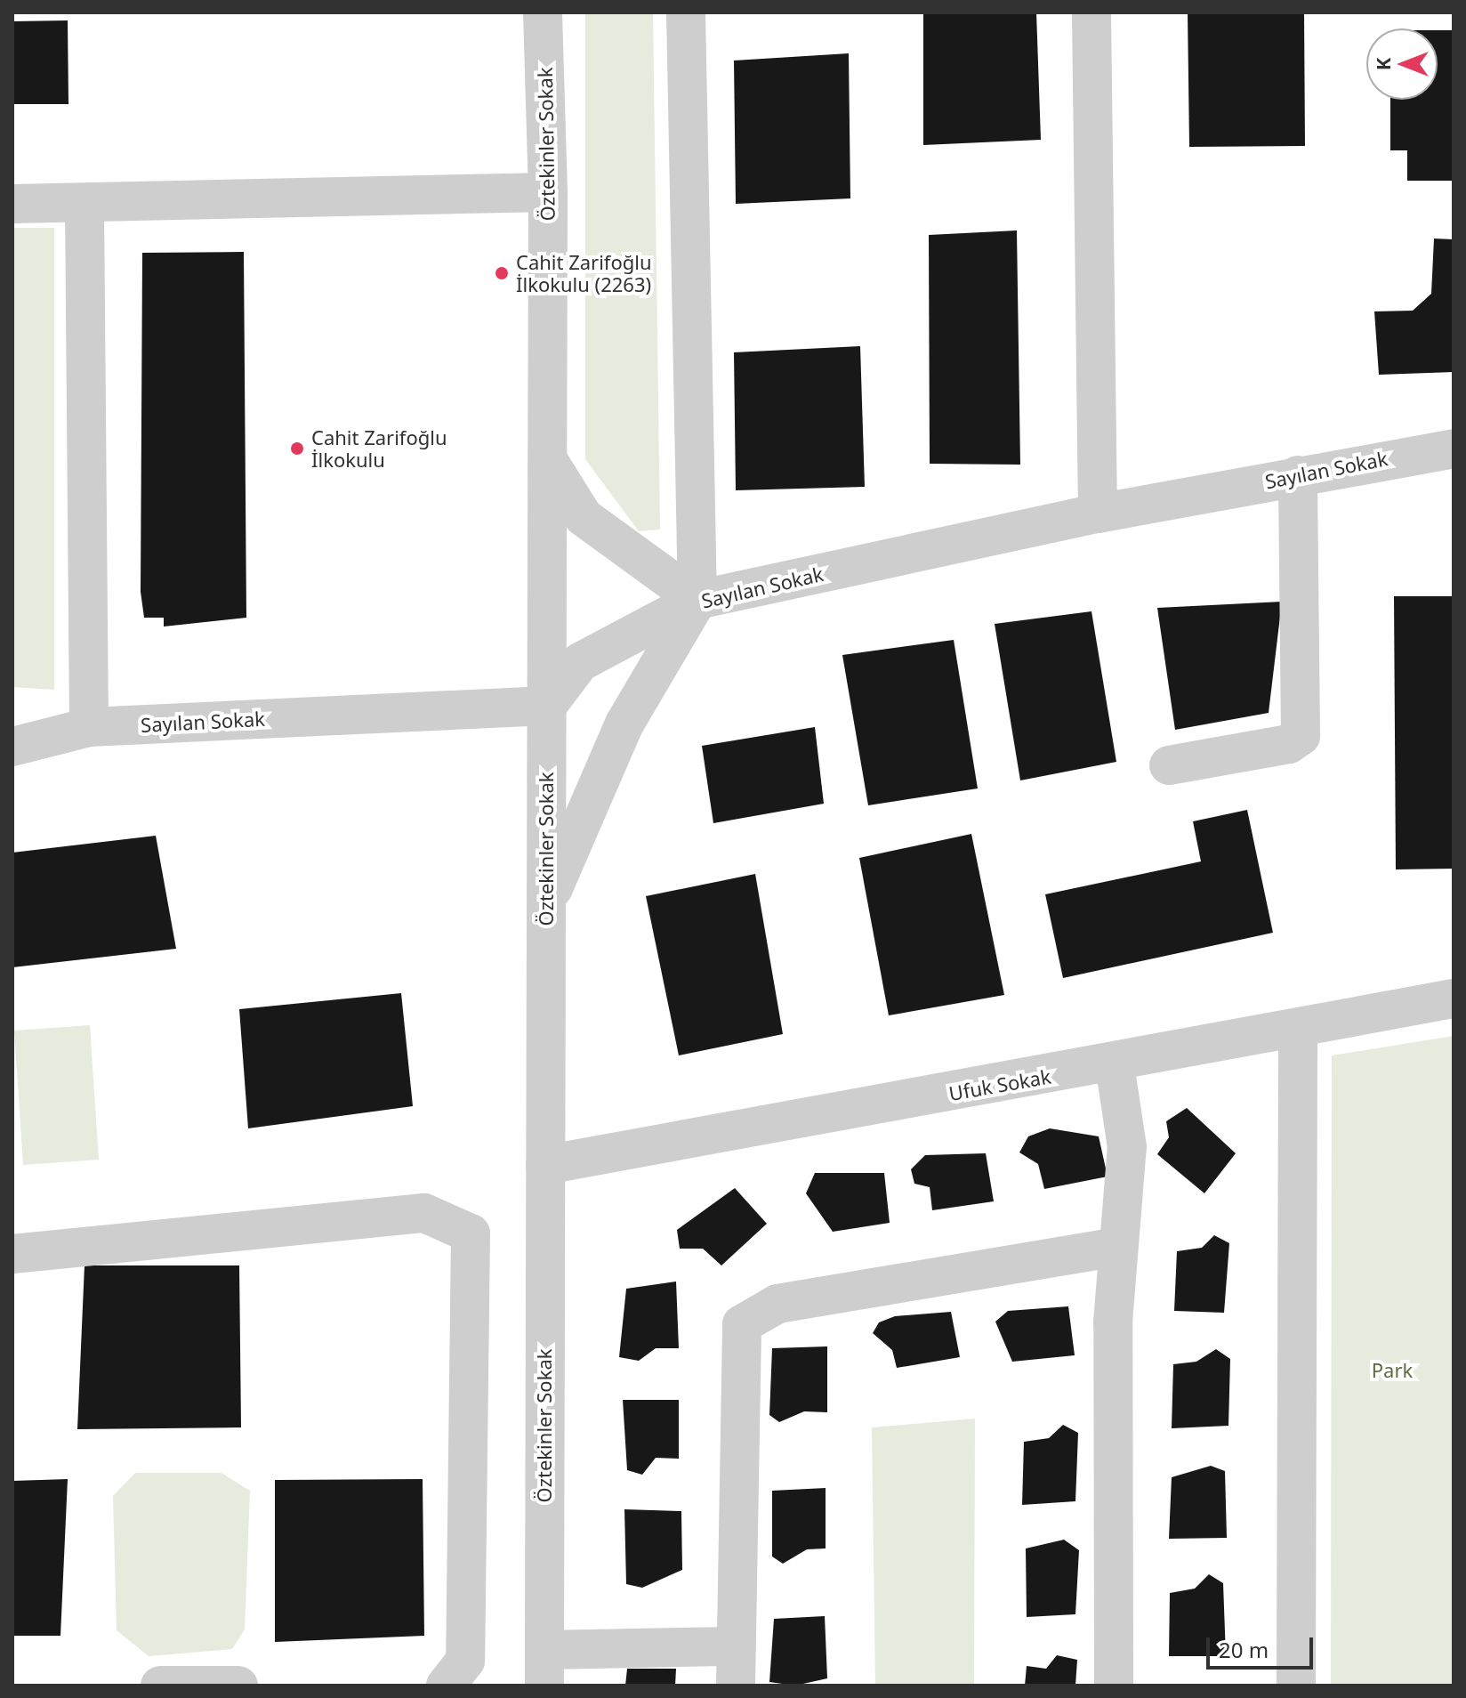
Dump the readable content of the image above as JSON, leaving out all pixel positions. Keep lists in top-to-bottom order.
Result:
{
  "streets": {
    "street": ["Öztekinler Sokak", "Sayılan Sokak", "Ufuk Sokak"]
  },
  "crossings": [
    ["Öztekinler Sokak", "Sayılan Sokak"],
    ["Öztekinler Sokak", "Ufuk Sokak"]
  ],
  "parks": ["Park"],
  "places": ["Cahit Zarifoğlu İlkokulu (2263)", "Cahit Zarifoğlu İlkokulu"],
  "scale_bar": "20 m",
  "north": "left"
}
